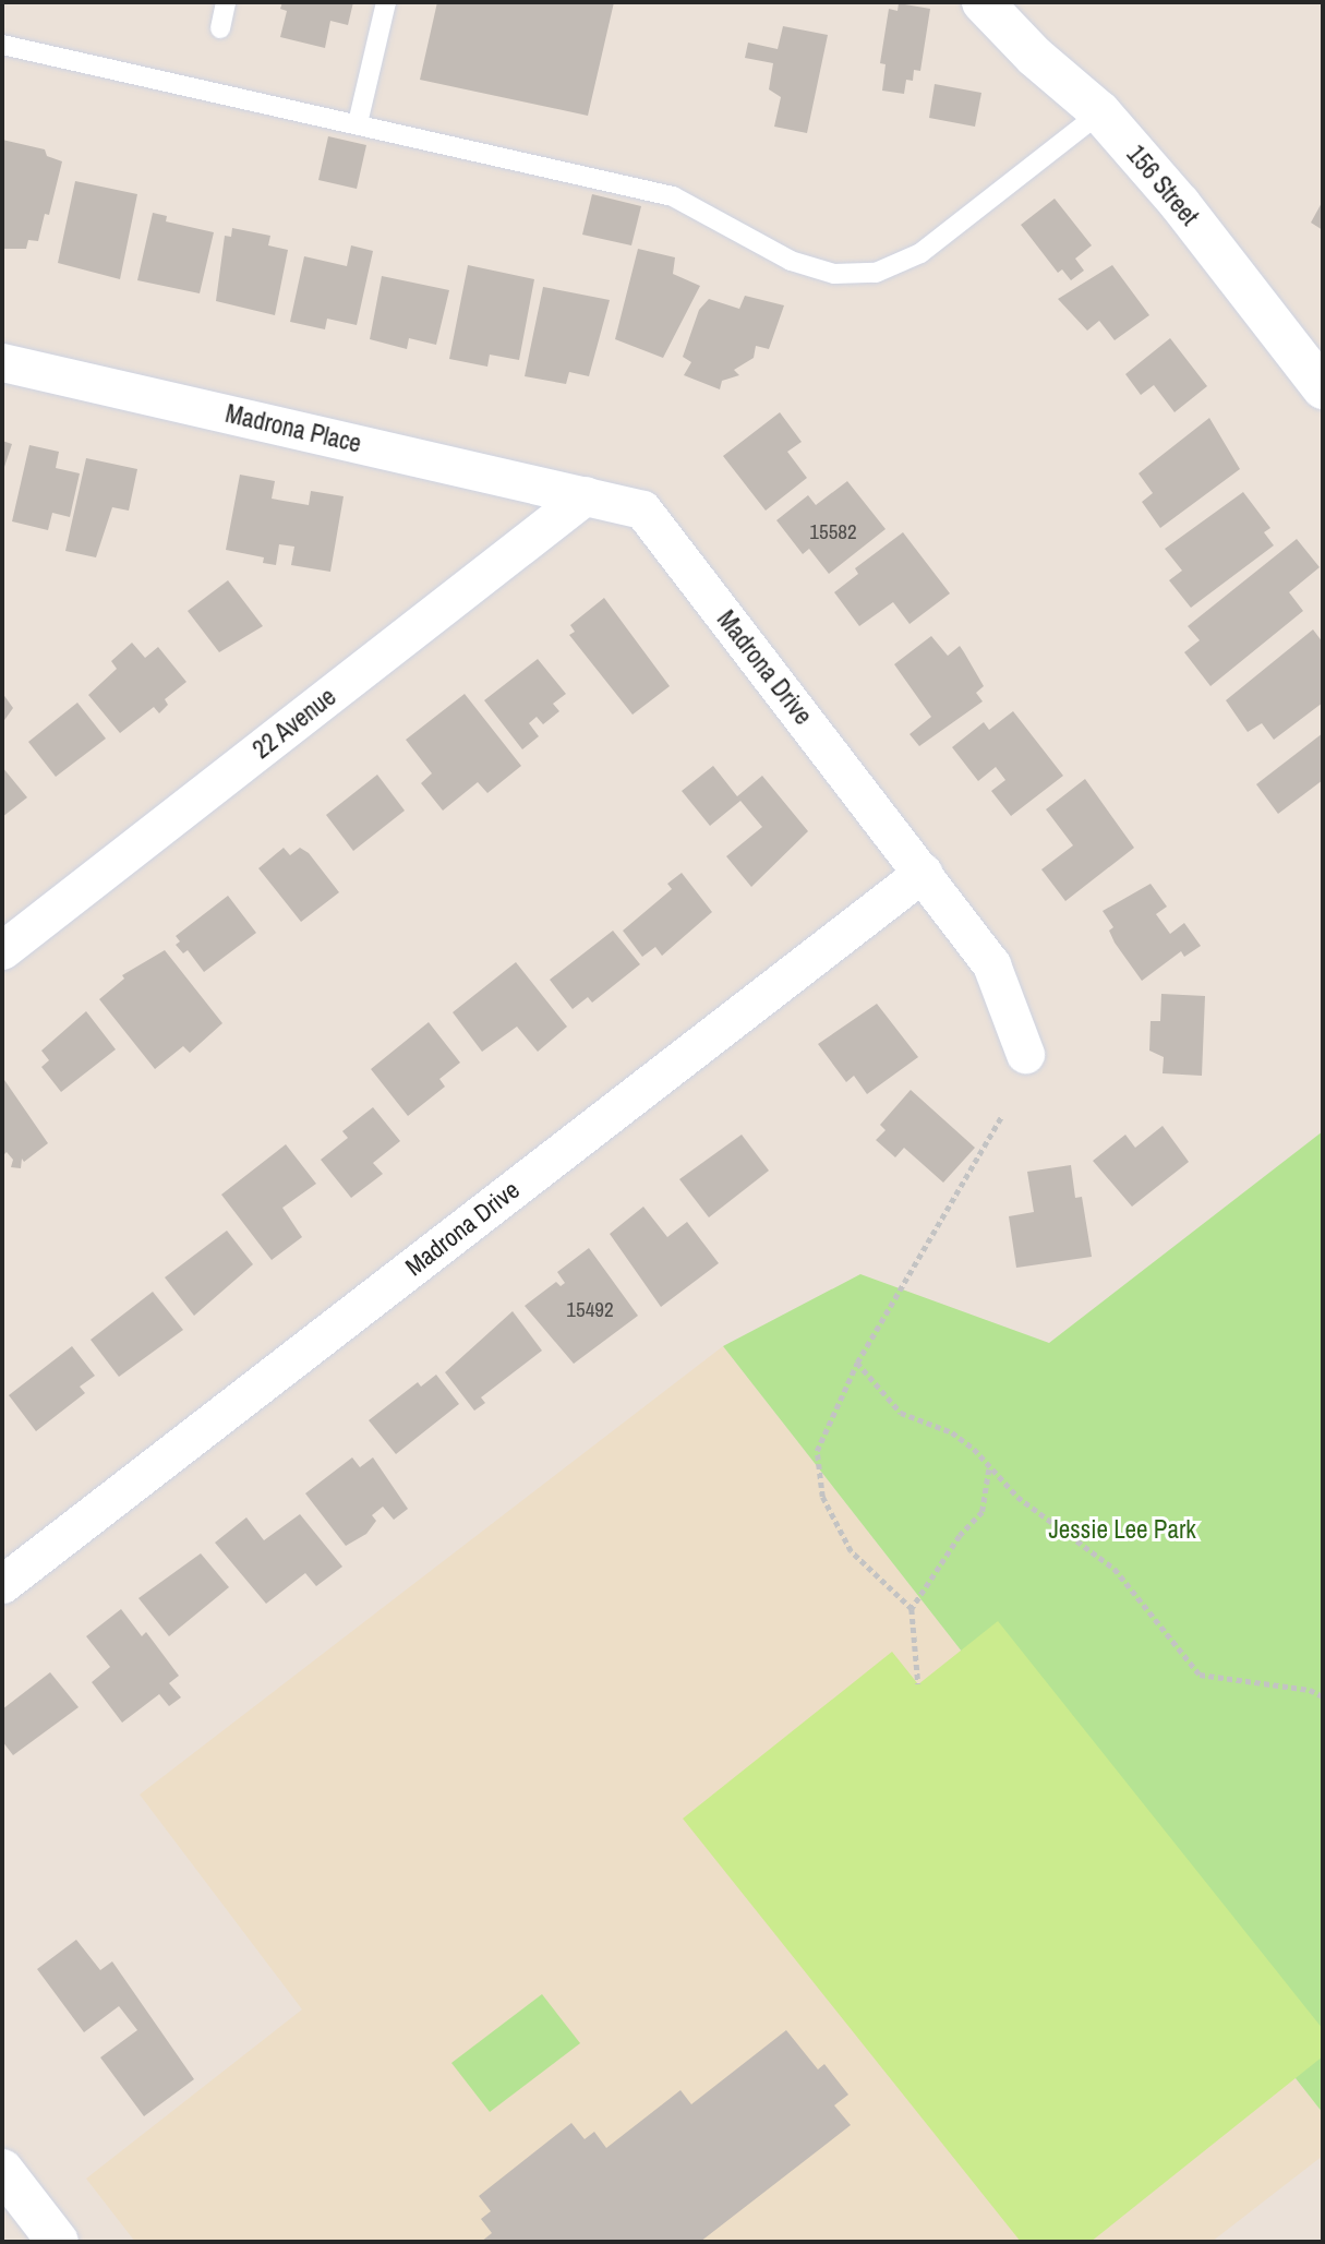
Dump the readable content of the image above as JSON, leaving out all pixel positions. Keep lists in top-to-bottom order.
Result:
{
  "streets": {
    "street": [
      "156 Street",
      "Madrona Place",
      "Madrona Drive",
      "22 Avenue"
    ]
  },
  "crossings": [
    ["Madrona Place", "Madrona Drive"],
    ["Madrona Place", "22 Avenue"],
    ["Madrona Drive", "22 Avenue"]
  ],
  "parks": ["Jessie Lee Park"],
  "house_numbers": ["15582", "15492"]
}
